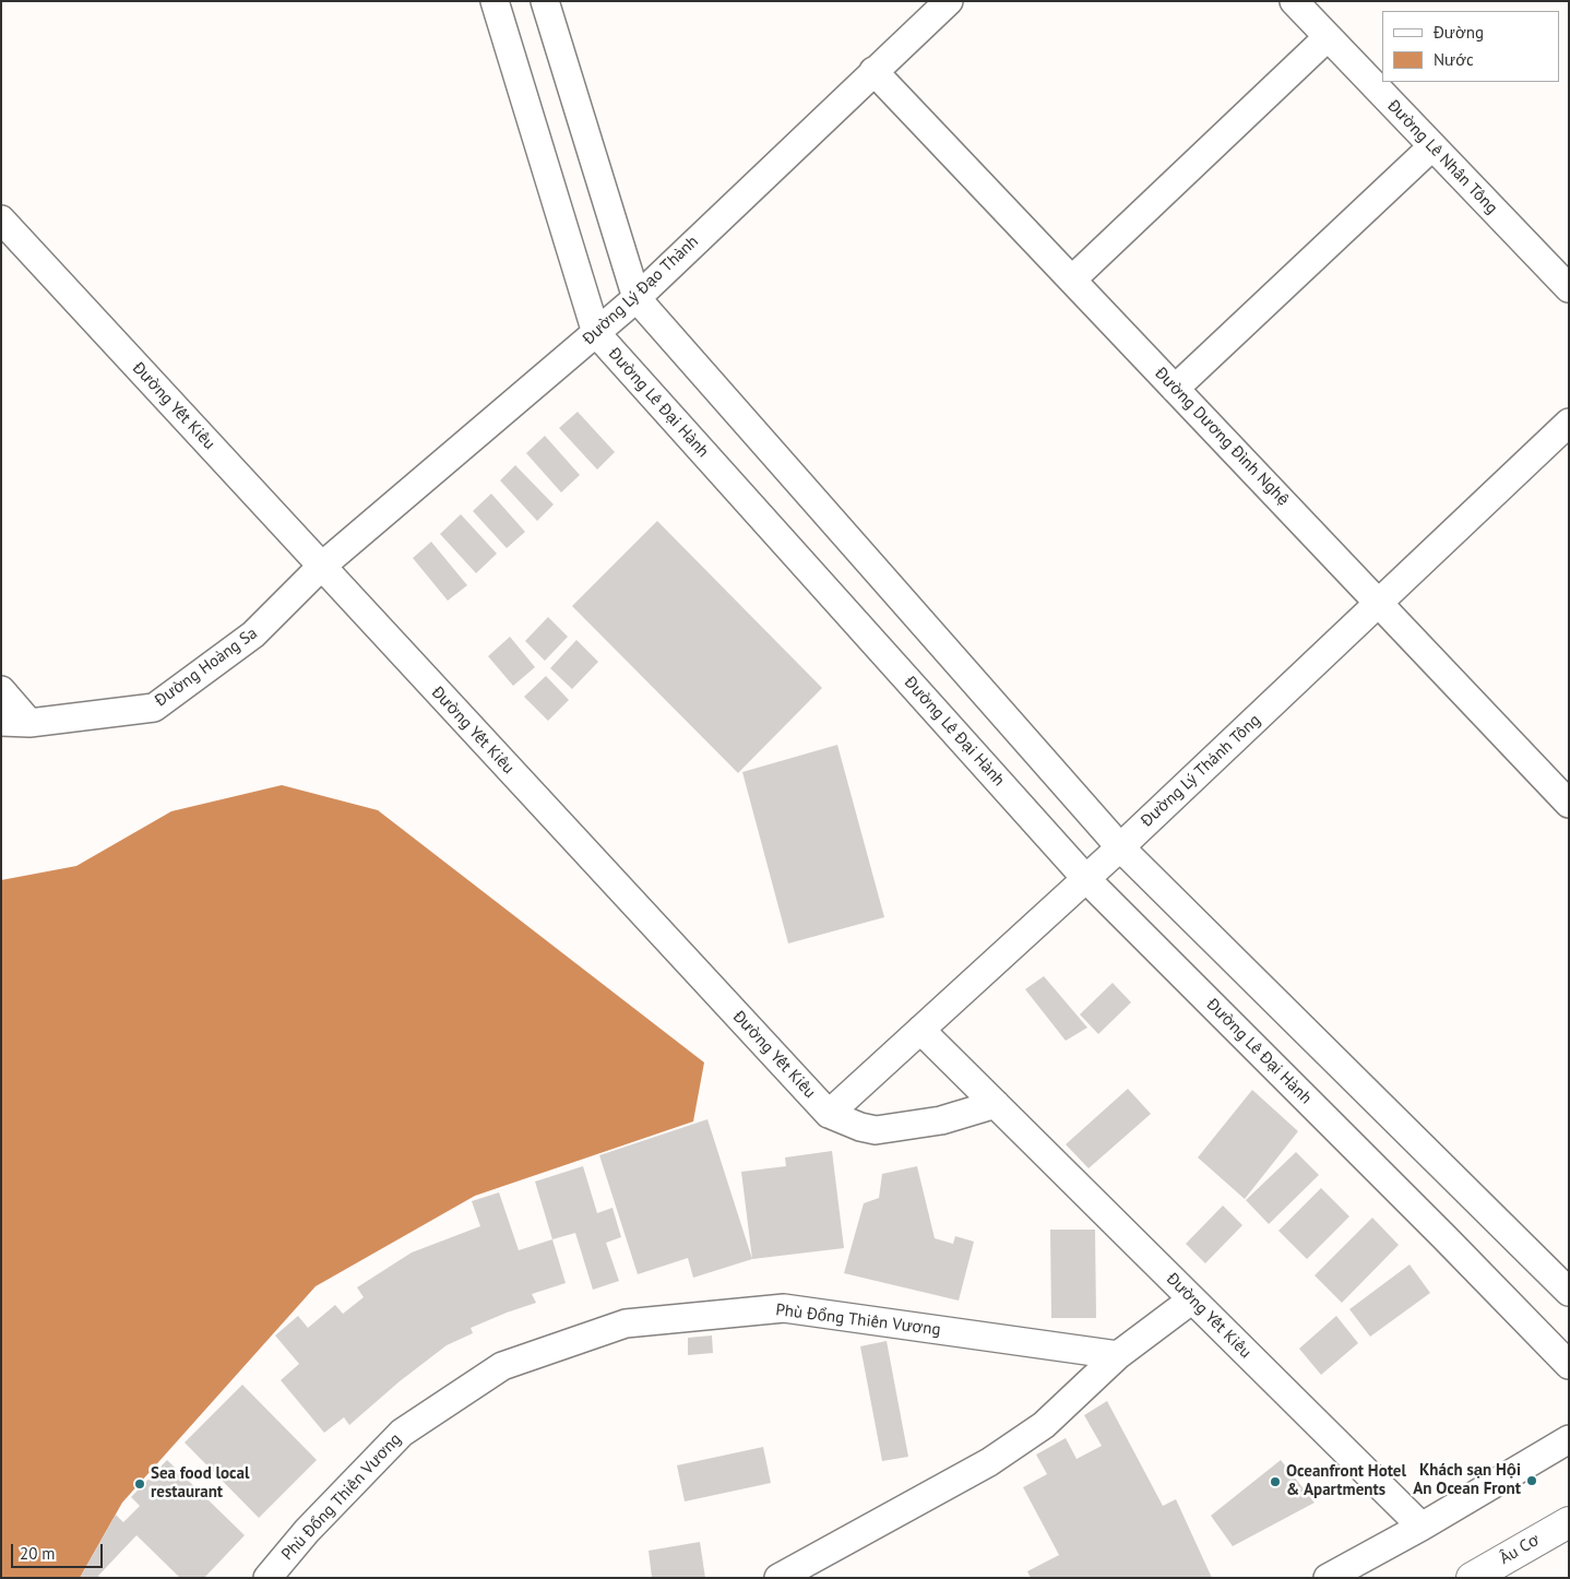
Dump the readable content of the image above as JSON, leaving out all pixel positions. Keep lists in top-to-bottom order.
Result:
{
  "streets": {
    "main road": ["Âu Cơ"],
    "street": [
      "Đường Lê Nhân Tông",
      "Đường Lý Đạo Thành",
      "Đường Lê Đại Hành",
      "Đường Yết Kiêu",
      "Đường Dương Đình Nghệ",
      "Đường Hoàng Sa",
      "Đường Lý Thánh Tông",
      "Phù Đổng Thiên Vương"
    ]
  },
  "crossings": [
    ["Đường Lý Đạo Thành", "Đường Lê Đại Hành"],
    ["Đường Lý Đạo Thành", "Đường Yết Kiêu"],
    ["Đường Lý Đạo Thành", "Đường Dương Đình Nghệ"],
    ["Đường Lý Đạo Thành", "Đường Hoàng Sa"],
    ["Đường Lê Đại Hành", "Đường Lý Thánh Tông"],
    ["Đường Yết Kiêu", "Đường Hoàng Sa"],
    ["Đường Yết Kiêu", "Đường Lý Thánh Tông"],
    ["Đường Dương Đình Nghệ", "Đường Lý Thánh Tông"]
  ],
  "places": ["Khách sạn Hội An Ocean Front", "Oceanfront Hotel & Apartments", "Sea food local restaurant"],
  "legend": ["Đường", "Nước"],
  "scale_bar": "20 m"
}
